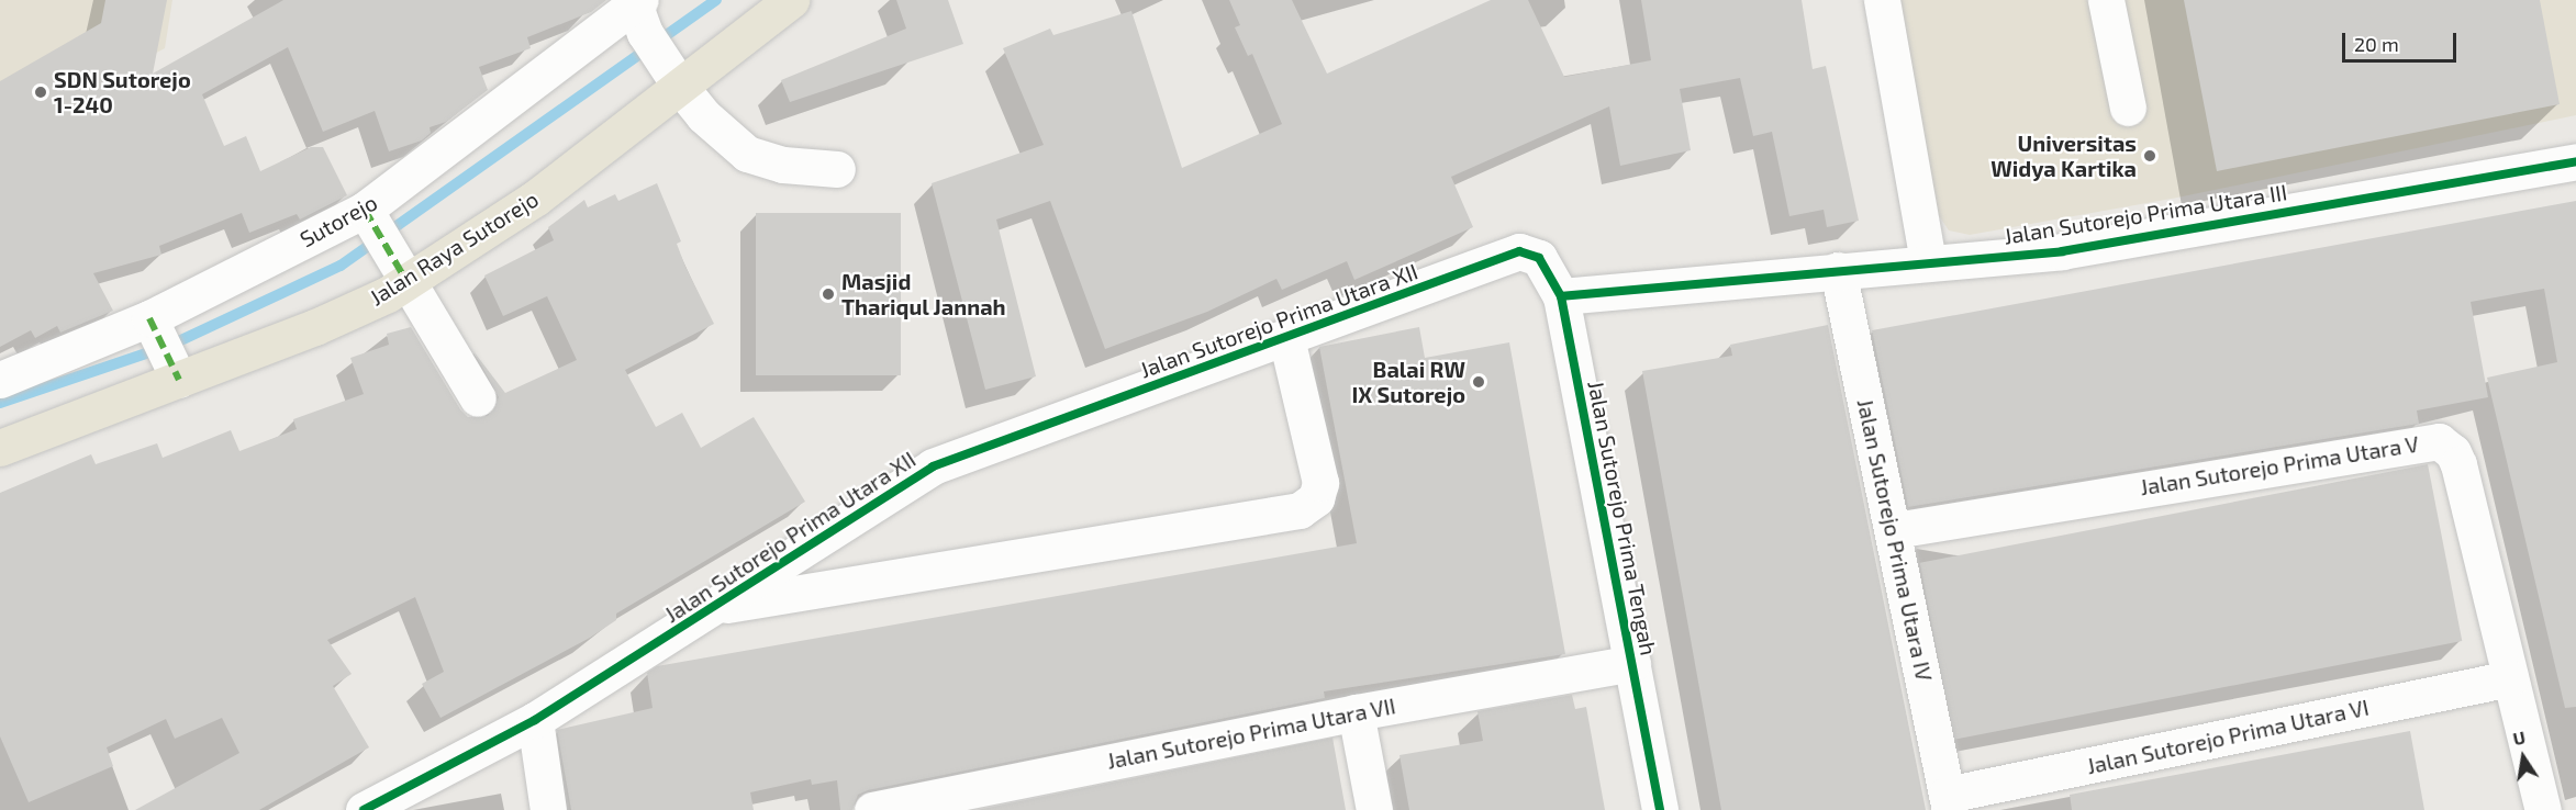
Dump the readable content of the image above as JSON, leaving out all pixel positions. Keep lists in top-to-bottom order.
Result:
{
  "streets": {
    "main road": ["Jalan Raya Sutorejo"],
    "street": [
      "Jalan Sutorejo Prima Utara III",
      "Sutorejo",
      "Jalan Sutorejo Prima Utara XII",
      "Jalan Sutorejo Prima Utara V",
      "Jalan Sutorejo Prima Tengah",
      "Jalan Sutorejo Prima Utara IV",
      "Jalan Sutorejo Prima Utara VII",
      "Jalan Sutorejo Prima Utara VI"
    ]
  },
  "crossings": [
    ["Jalan Sutorejo Prima Utara III", "Jalan Sutorejo Prima Tengah"],
    ["Jalan Sutorejo Prima Utara III", "Jalan Sutorejo Prima Utara IV"],
    ["Sutorejo", "Jalan Raya Sutorejo"],
    ["Jalan Sutorejo Prima Utara XII", "Jalan Sutorejo Prima Tengah"],
    ["Jalan Sutorejo Prima Utara V", "Jalan Sutorejo Prima Utara IV"],
    ["Jalan Sutorejo Prima Utara V", "Jalan Sutorejo Prima Utara VI"],
    ["Jalan Sutorejo Prima Tengah", "Jalan Sutorejo Prima Utara VII"],
    ["Jalan Sutorejo Prima Utara IV", "Jalan Sutorejo Prima Utara VI"]
  ],
  "places": [
    "SDN Sutorejo 1-240",
    "Universitas Widya Kartika",
    "Masjid Thariqul Jannah",
    "Balai RW IX Sutorejo"
  ],
  "scale_bar": "20 m",
  "north": "top"
}
